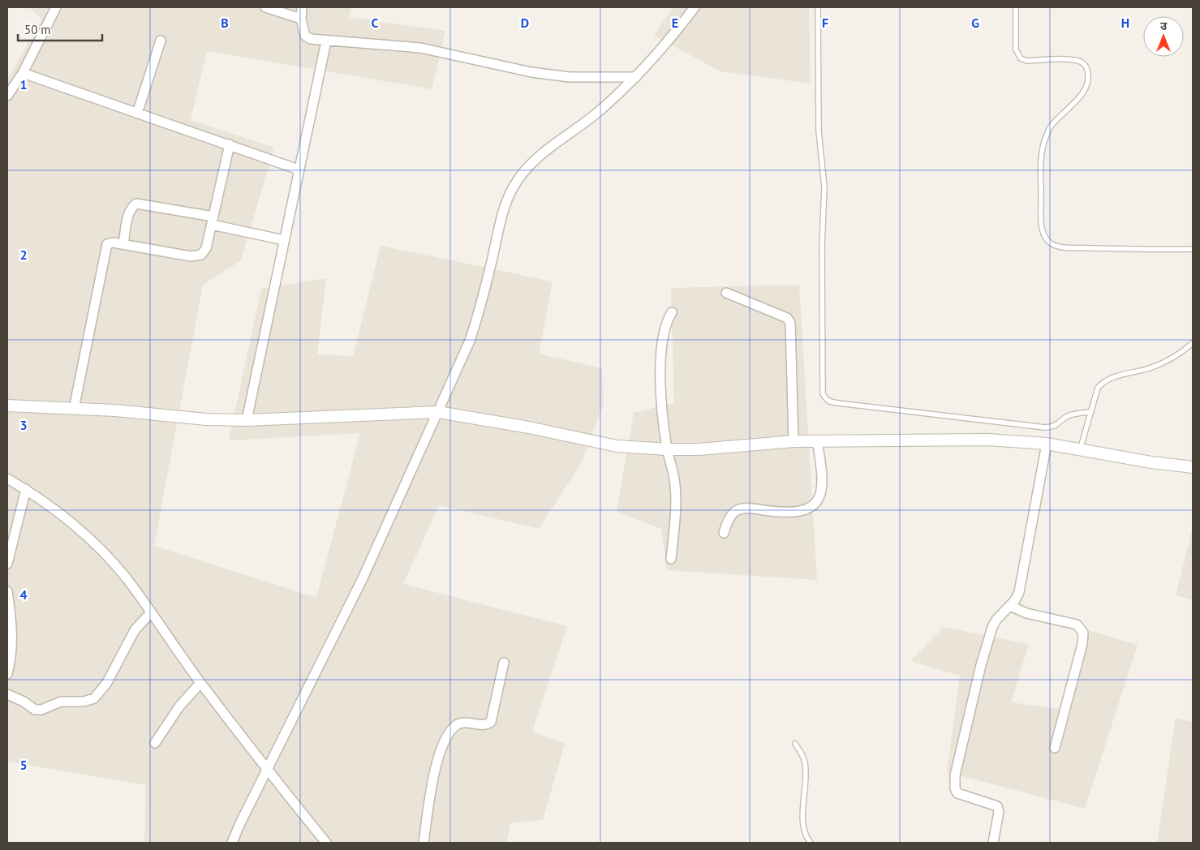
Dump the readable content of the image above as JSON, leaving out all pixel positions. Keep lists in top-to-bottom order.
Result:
{
  "scale_bar": "50 m",
  "north": "top",
  "grid": {
    "columns": [
      "B",
      "C",
      "D",
      "E",
      "F",
      "G",
      "H"
    ],
    "rows": [
      "1",
      "2",
      "3",
      "4",
      "5"
    ]
  }
}
